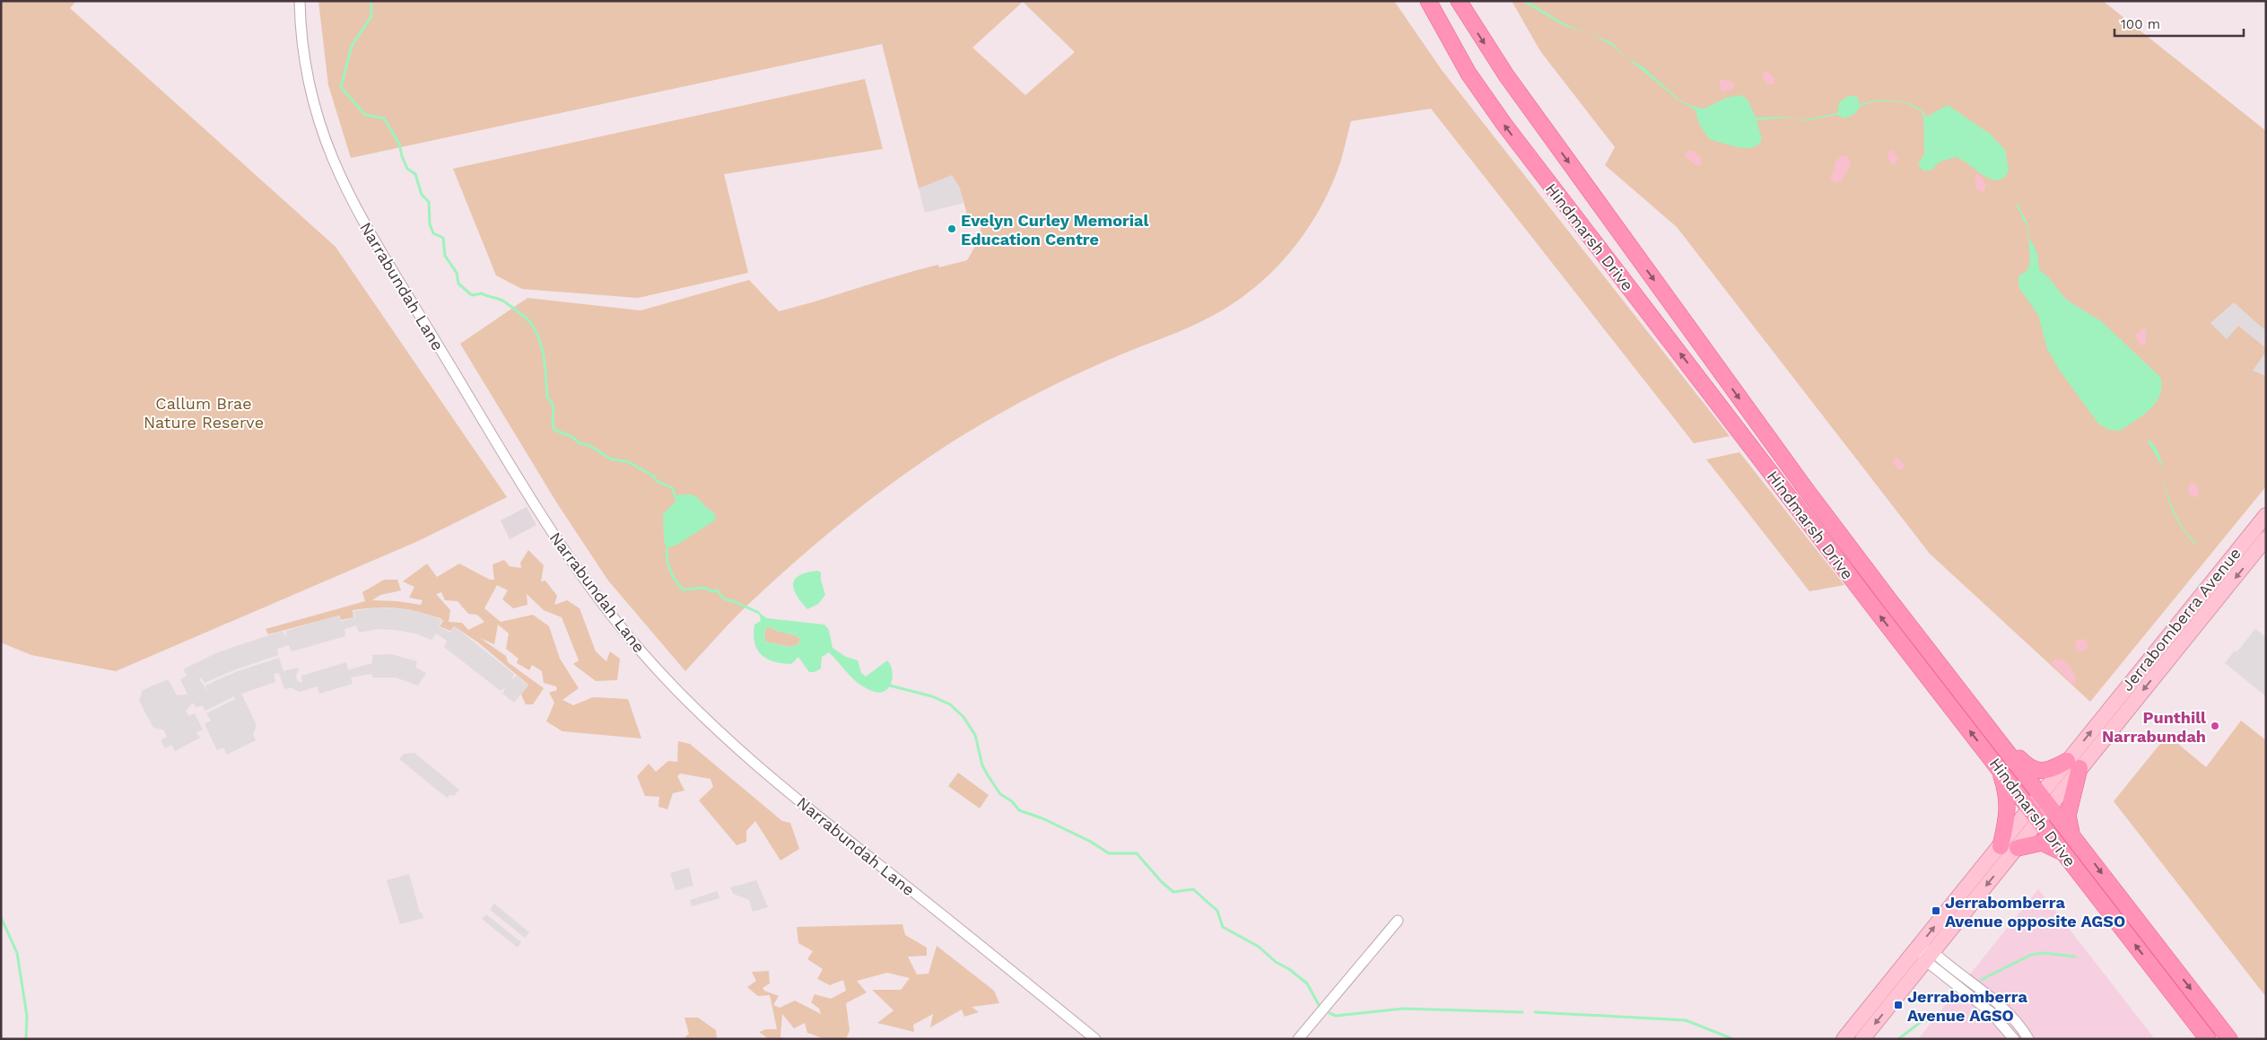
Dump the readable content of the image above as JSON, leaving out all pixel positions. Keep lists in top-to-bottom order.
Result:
{
  "streets": {
    "main road": ["Hindmarsh Drive", "Jerrabomberra Avenue"],
    "street": ["Narrabundah Lane"]
  },
  "crossings": [
    ["Hindmarsh Drive", "Jerrabomberra Avenue"]
  ],
  "parks": ["Callum Brae Nature Reserve"],
  "places": {
    "other": ["Evelyn Curley Memorial Education Centre", "Punthill Narrabundah"],
    "transit": ["Jerrabomberra Avenue opposite AGSO", "Jerrabomberra Avenue AGSO"]
  },
  "scale_bar": "100 m"
}
